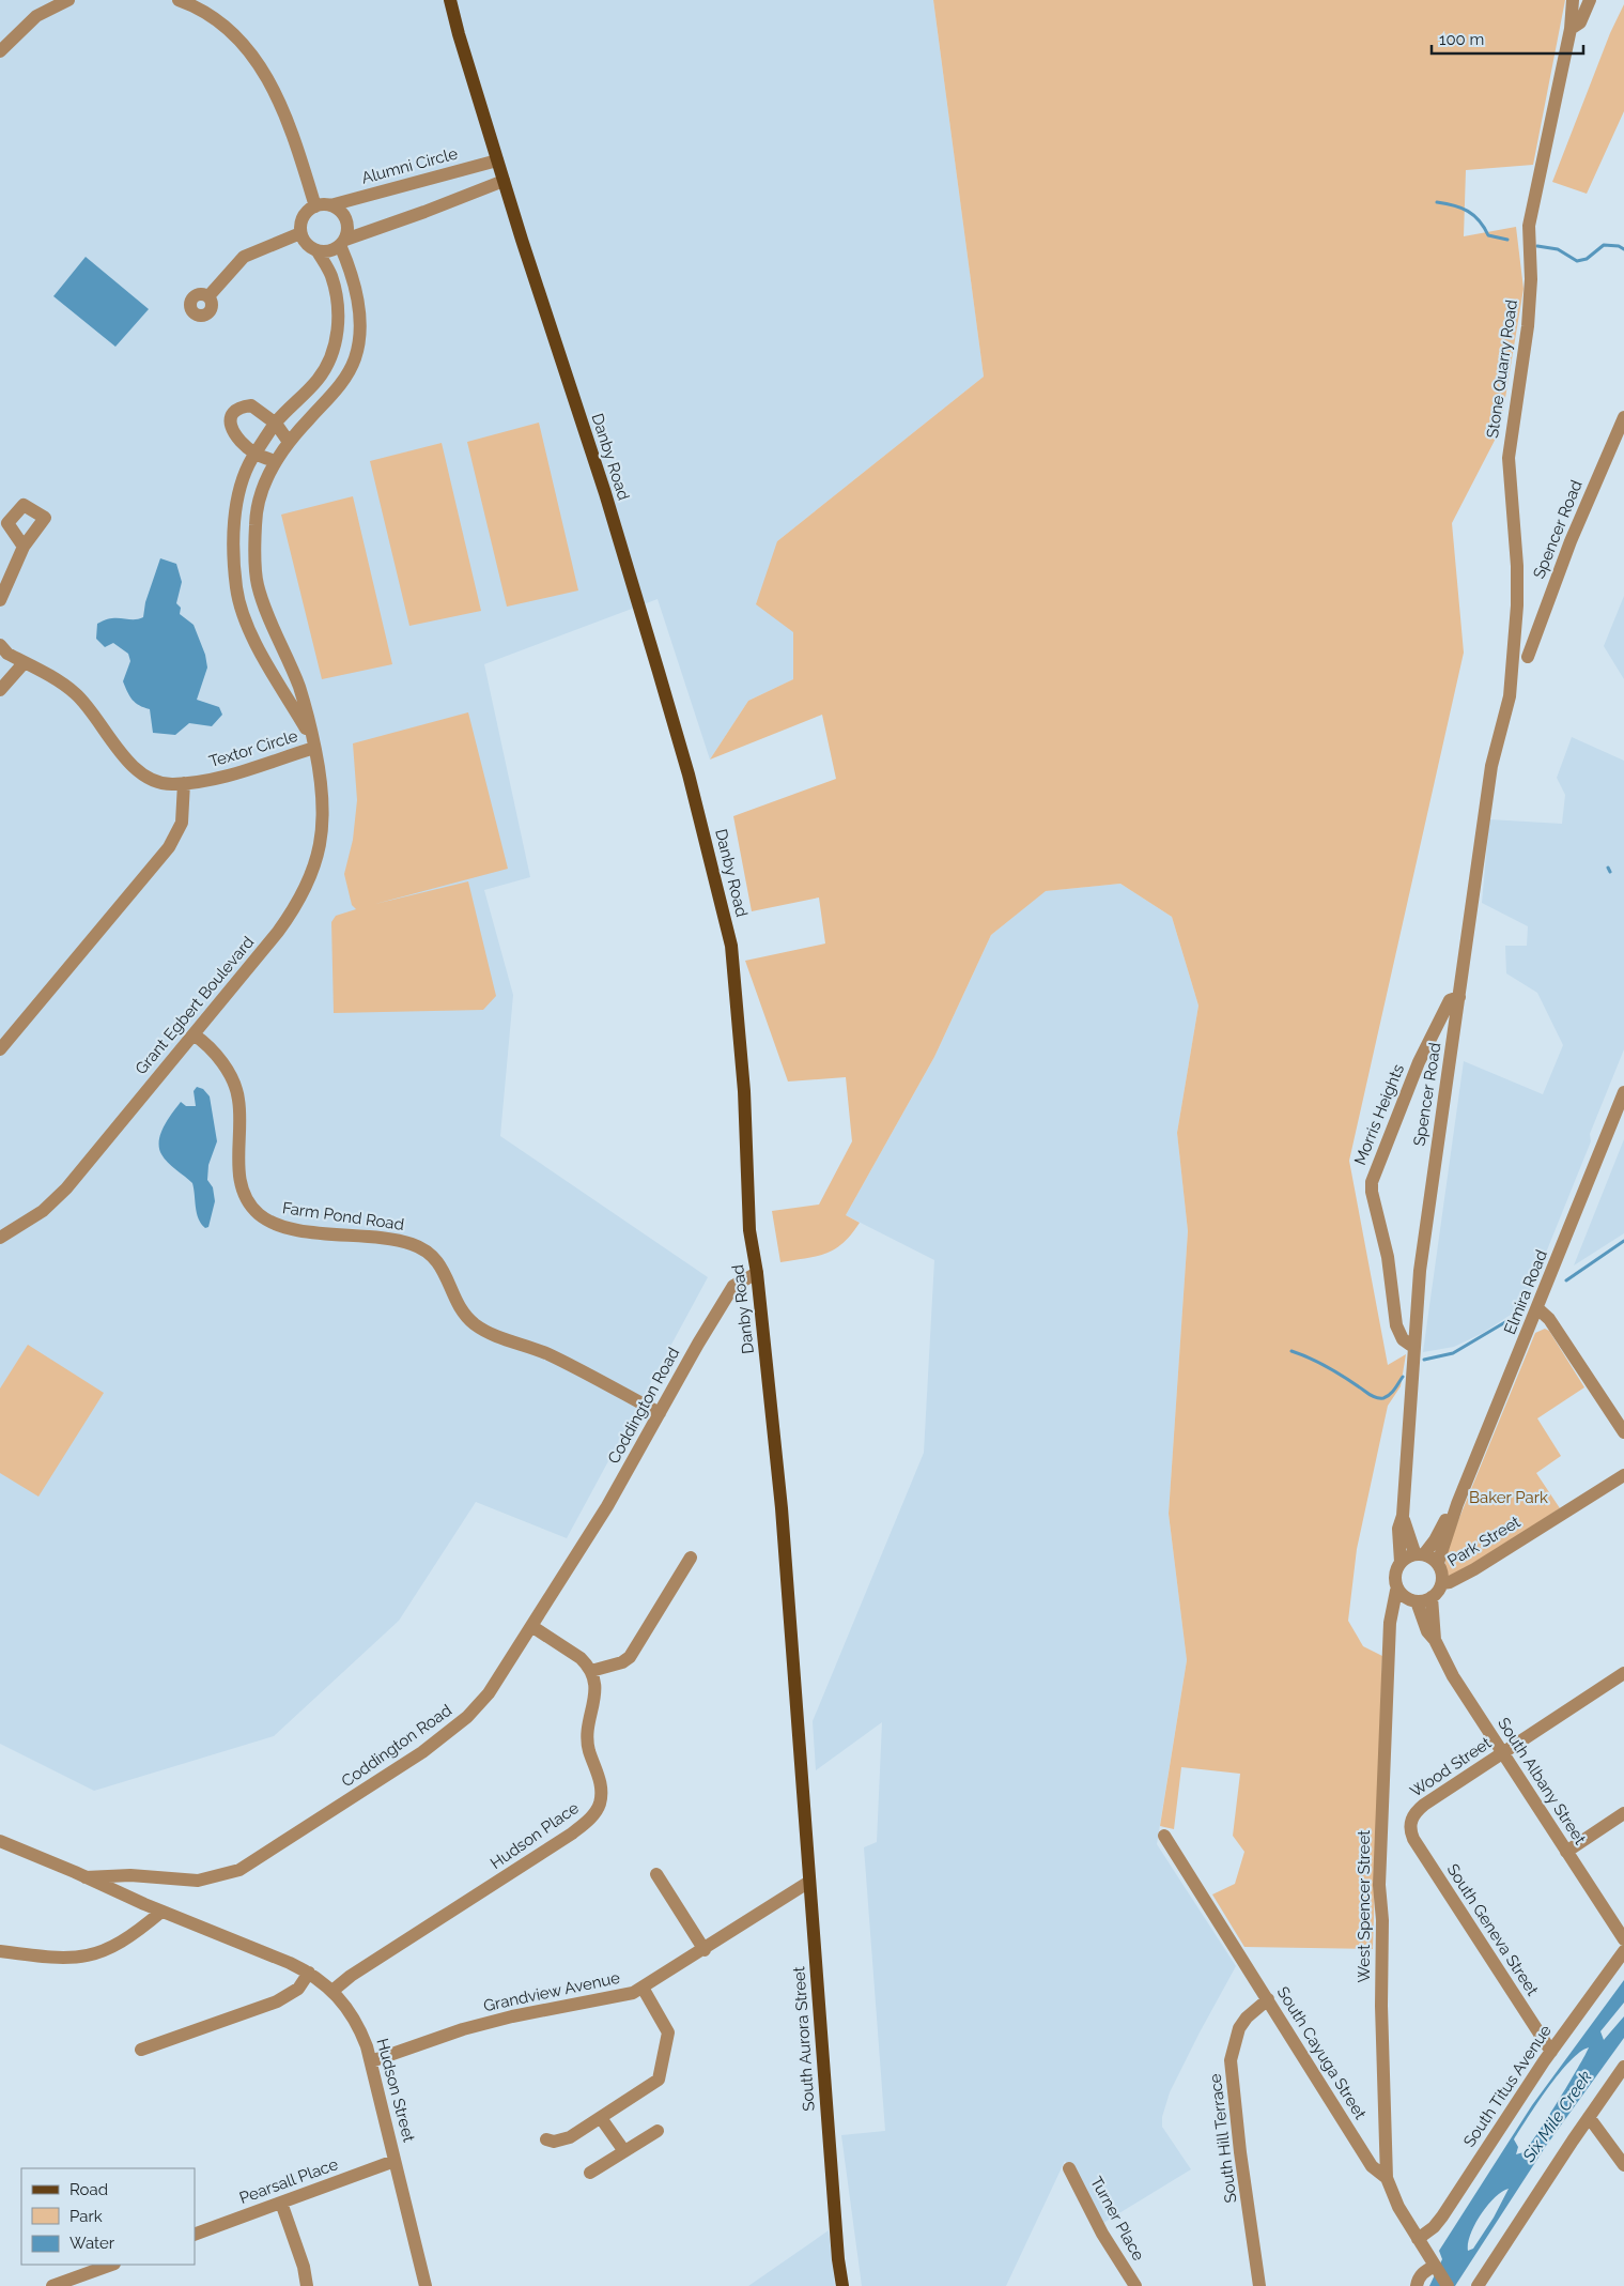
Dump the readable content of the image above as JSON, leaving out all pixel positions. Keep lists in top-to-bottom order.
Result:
{
  "streets": {
    "main road": ["Danby Road", "South Aurora Street"],
    "street": [
      "Alumni Circle",
      "Stone Quarry Road",
      "Spencer Road",
      "Textor Circle",
      "Grant Egbert Boulevard",
      "Morris Heights",
      "Farm Pond Road",
      "Elmira Road",
      "Coddington Road",
      "Park Street",
      "Wood Street",
      "South Albany Street",
      "Hudson Place",
      "West Spencer Street",
      "South Geneva Street",
      "Grandview Avenue",
      "South Cayuga Street",
      "South Titus Avenue",
      "Hudson Street",
      "South Hill Terrace",
      "Pearsall Place",
      "Turner Place"
    ]
  },
  "crossings": [
    ["Alumni Circle", "Danby Road"],
    ["Alumni Circle", "Grant Egbert Boulevard"],
    ["Stone Quarry Road", "Spencer Road"],
    ["Danby Road", "Coddington Road"],
    ["Danby Road", "South Aurora Street"],
    ["Spencer Road", "Morris Heights"],
    ["Spencer Road", "Elmira Road"],
    ["Spencer Road", "Park Street"],
    ["Spencer Road", "South Albany Street"],
    ["Spencer Road", "West Spencer Street"],
    ["Textor Circle", "Grant Egbert Boulevard"],
    ["Grant Egbert Boulevard", "Farm Pond Road"],
    ["Farm Pond Road", "Coddington Road"],
    ["Elmira Road", "Park Street"],
    ["Elmira Road", "South Albany Street"],
    ["Elmira Road", "West Spencer Street"],
    ["Coddington Road", "Hudson Street"],
    ["Park Street", "South Albany Street"],
    ["Park Street", "West Spencer Street"],
    ["Wood Street", "South Albany Street"],
    ["Wood Street", "South Geneva Street"],
    ["South Albany Street", "West Spencer Street"],
    ["Hudson Place", "Hudson Street"],
    ["West Spencer Street", "South Cayuga Street"],
    ["South Geneva Street", "South Titus Avenue"],
    ["Grandview Avenue", "South Aurora Street"],
    ["Grandview Avenue", "Hudson Street"],
    ["South Cayuga Street", "South Titus Avenue"],
    ["South Cayuga Street", "South Hill Terrace"],
    ["Hudson Street", "Pearsall Place"]
  ],
  "water": ["Six Mile Creek"],
  "parks": ["Baker Park"],
  "legend": ["Road", "Park", "Water"],
  "scale_bar": "100 m"
}
